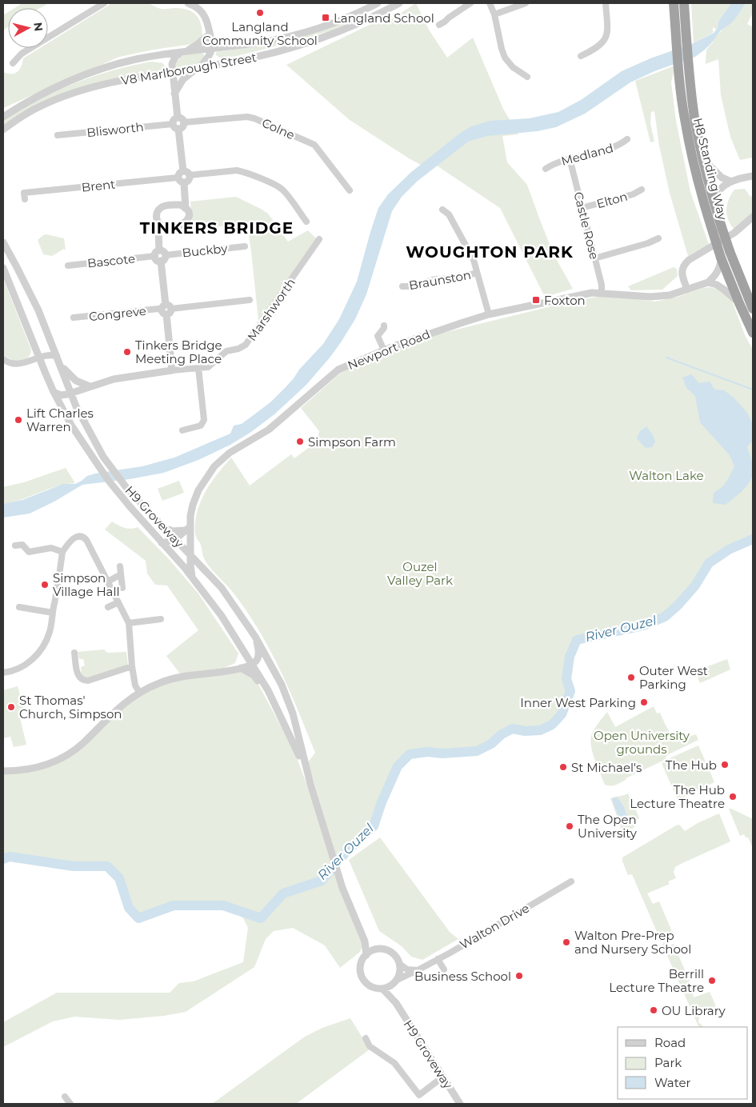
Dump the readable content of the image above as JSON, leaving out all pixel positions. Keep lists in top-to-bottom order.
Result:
{
  "streets": {
    "highway": ["H8 Standing Way"],
    "street": [
      "V8 Marlborough Street",
      "Colne",
      "Blisworth",
      "Medland",
      "Brent",
      "Elton",
      "Castle Rose",
      "Buckby",
      "Bascote",
      "Braunston",
      "Marshworth",
      "Congreve",
      "Newport Road",
      "H9 Groveway",
      "Walton Drive"
    ]
  },
  "crossings": [
    ["Colne", "Blisworth"],
    ["Medland", "Castle Rose"],
    ["Elton", "Castle Rose"],
    ["Castle Rose", "Newport Road"],
    ["Marshworth", "H9 Groveway"],
    ["Newport Road", "H9 Groveway"],
    ["H9 Groveway", "Walton Drive"]
  ],
  "districts": ["TINKERS BRIDGE", "WOUGHTON PARK"],
  "water": ["River Ouzel"],
  "parks": ["Walton Lake", "Ouzel Valley Park", "Open University grounds"],
  "places": {
    "other": [
      "Langland Community School",
      "Tinkers Bridge Meeting Place",
      "Lift Charles Warren",
      "Simpson Farm",
      "Simpson Village Hall",
      "Outer West Parking",
      "Inner West Parking",
      "St Thomas' Church, Simpson",
      "The Hub",
      "St Michael's",
      "The Hub Lecture Theatre",
      "The Open University",
      "Walton Pre-Prep and Nursery School",
      "Business School",
      "Berrill Lecture Theatre",
      "OU Library"
    ],
    "transit": ["Langland School", "Foxton"]
  },
  "legend": ["Road", "Park", "Water"],
  "north": "right"
}
